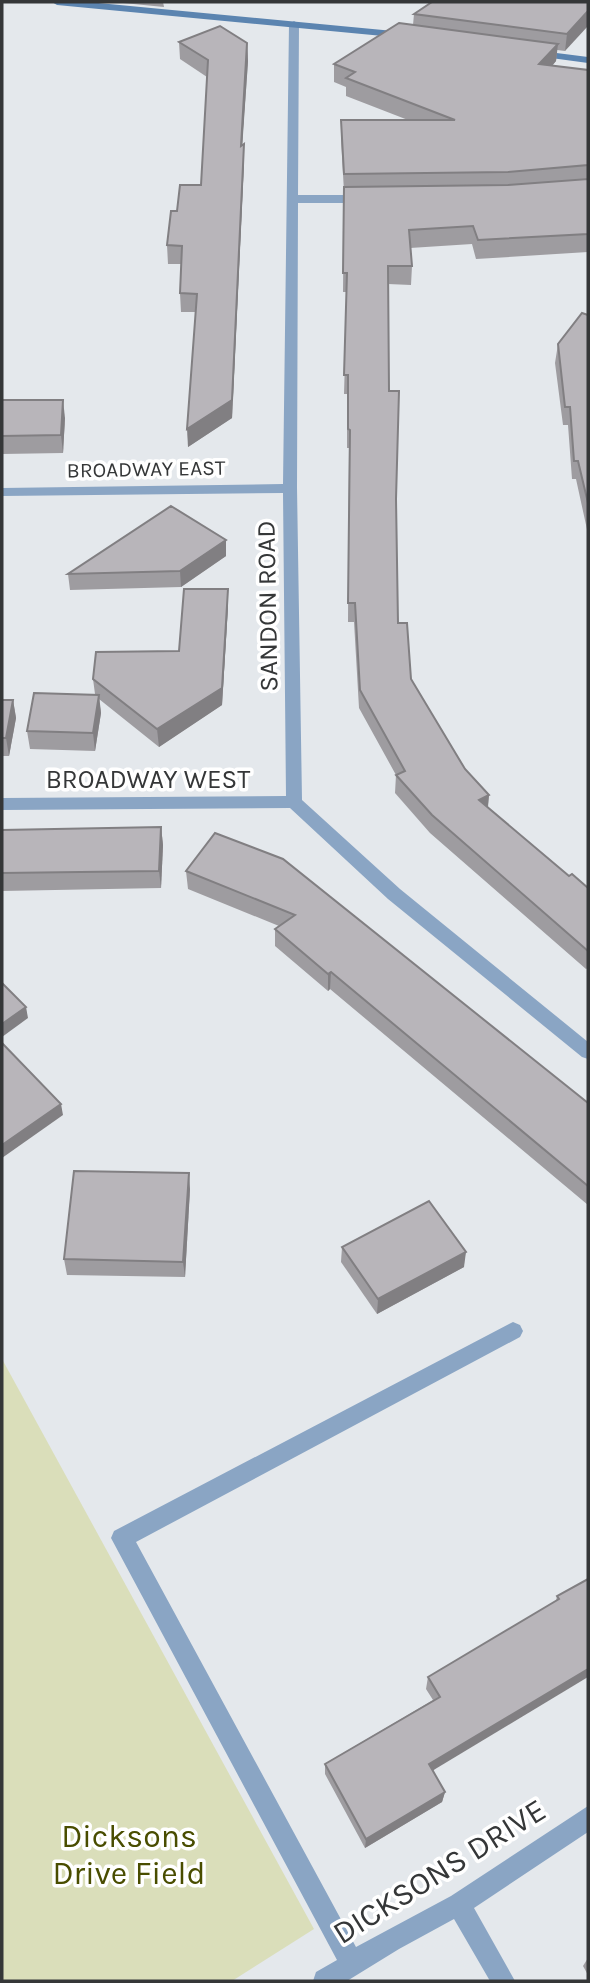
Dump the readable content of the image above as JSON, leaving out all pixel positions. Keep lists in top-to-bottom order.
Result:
{
  "streets": {
    "street": [
      "BROADWAY EAST",
      "SANDON ROAD",
      "BROADWAY WEST",
      "DICKSONS DRIVE"
    ]
  },
  "crossings": [
    ["BROADWAY EAST", "SANDON ROAD"],
    ["SANDON ROAD", "BROADWAY WEST"]
  ],
  "parks": ["Dicksons Drive Field"]
}
